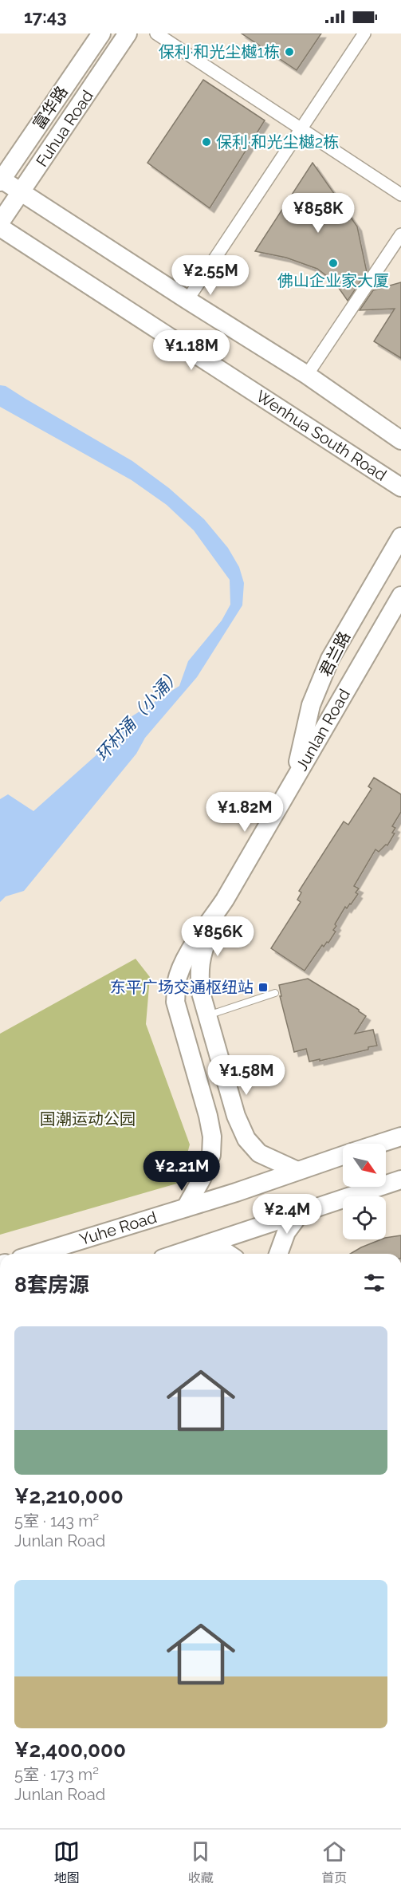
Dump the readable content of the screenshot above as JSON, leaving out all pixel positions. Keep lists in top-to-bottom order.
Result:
{
  "streets": {
    "main road": [
      "富华路",
      "Fuhua Road",
      "Wenhua South Road",
      "君兰路",
      "Junlan Road",
      "Yuhe Road"
    ]
  },
  "crossings": [
    ["君兰路", "Junlan Road"],
    ["Junlan Road", "Yuhe Road"]
  ],
  "water": ["环村涌（小涌）"],
  "parks": ["国潮运动公园"],
  "places": {
    "other": ["保利·和光尘樾1栋", "保利·和光尘樾2栋", "佛山企业家大厦"],
    "transit": ["东平广场交通枢纽站"]
  },
  "north": "bottom right",
  "page": {
    "status": "17:43",
    "price": [
      "¥858K",
      "¥2.55M",
      "¥1.18M",
      "¥1.82M",
      "¥856K",
      "¥1.58M",
      "¥2.21M",
      "¥2.4M"
    ],
    "heading": "8套房源",
    "list": [
      {
        "name": "¥2,210,000",
        "note": "5室 · 143 m² · Junlan Road"
      },
      {
        "name": "¥2,400,000",
        "note": "5室 · 173 m² · Junlan Road"
      }
    ],
    "tabs": ["地图", "收藏", "首页"]
  }
}
